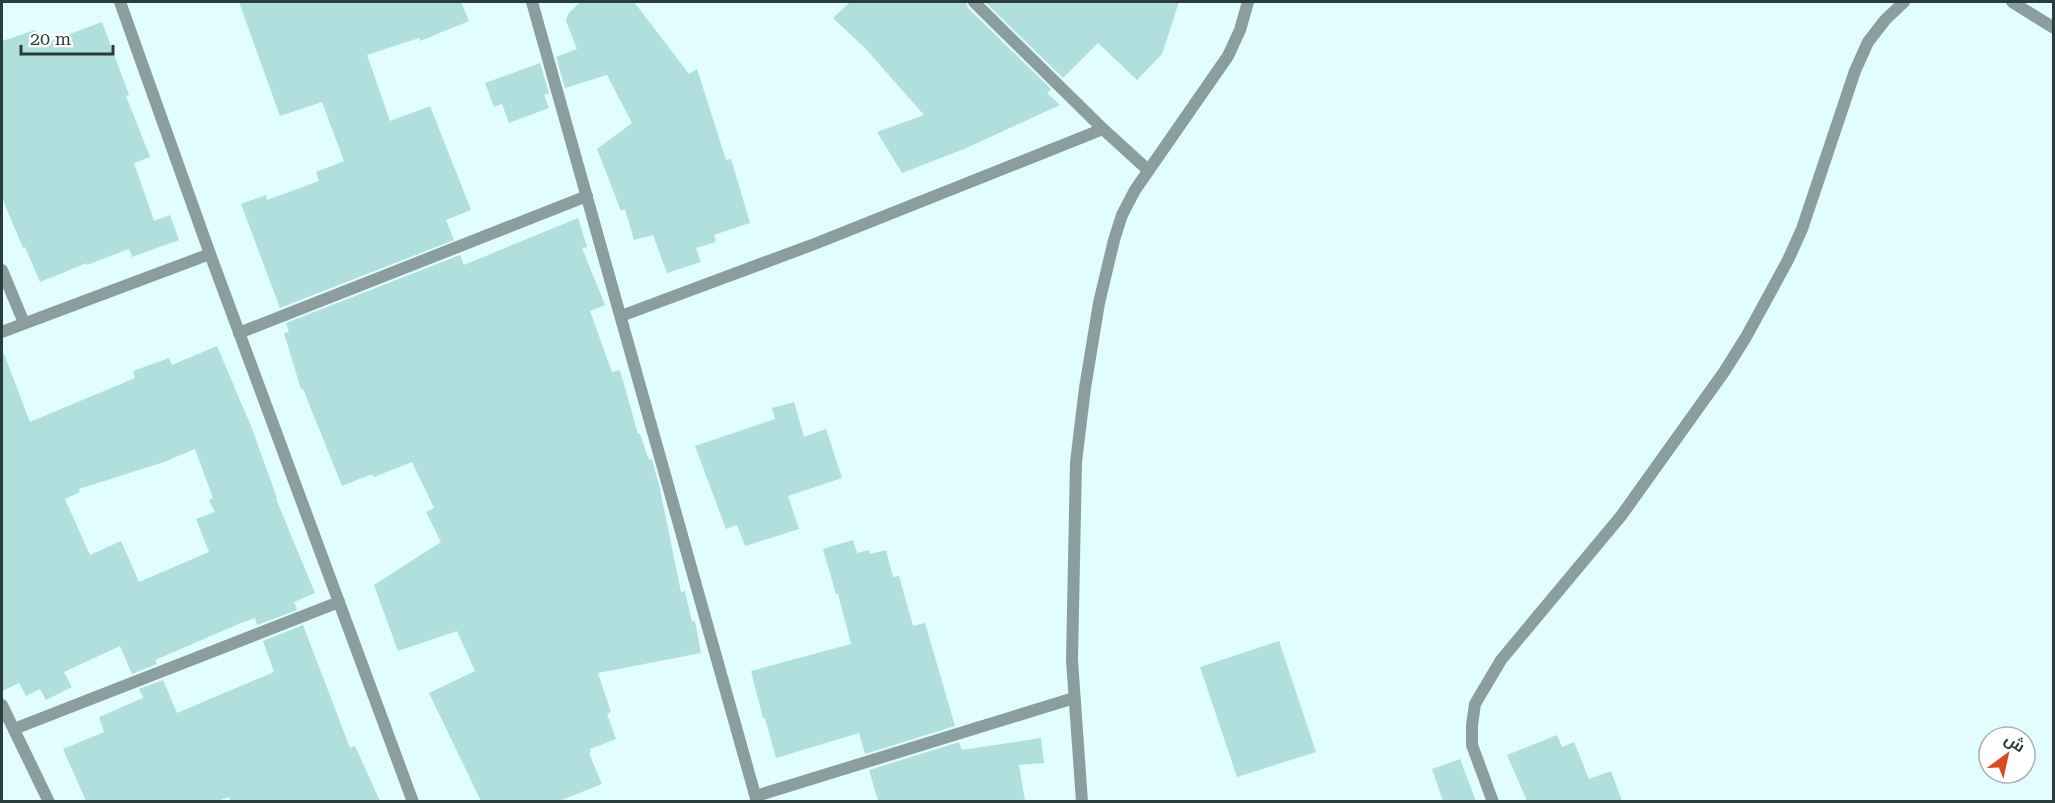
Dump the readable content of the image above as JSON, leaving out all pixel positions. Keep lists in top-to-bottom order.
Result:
{
  "scale_bar": "20 m",
  "north": "top right"
}
